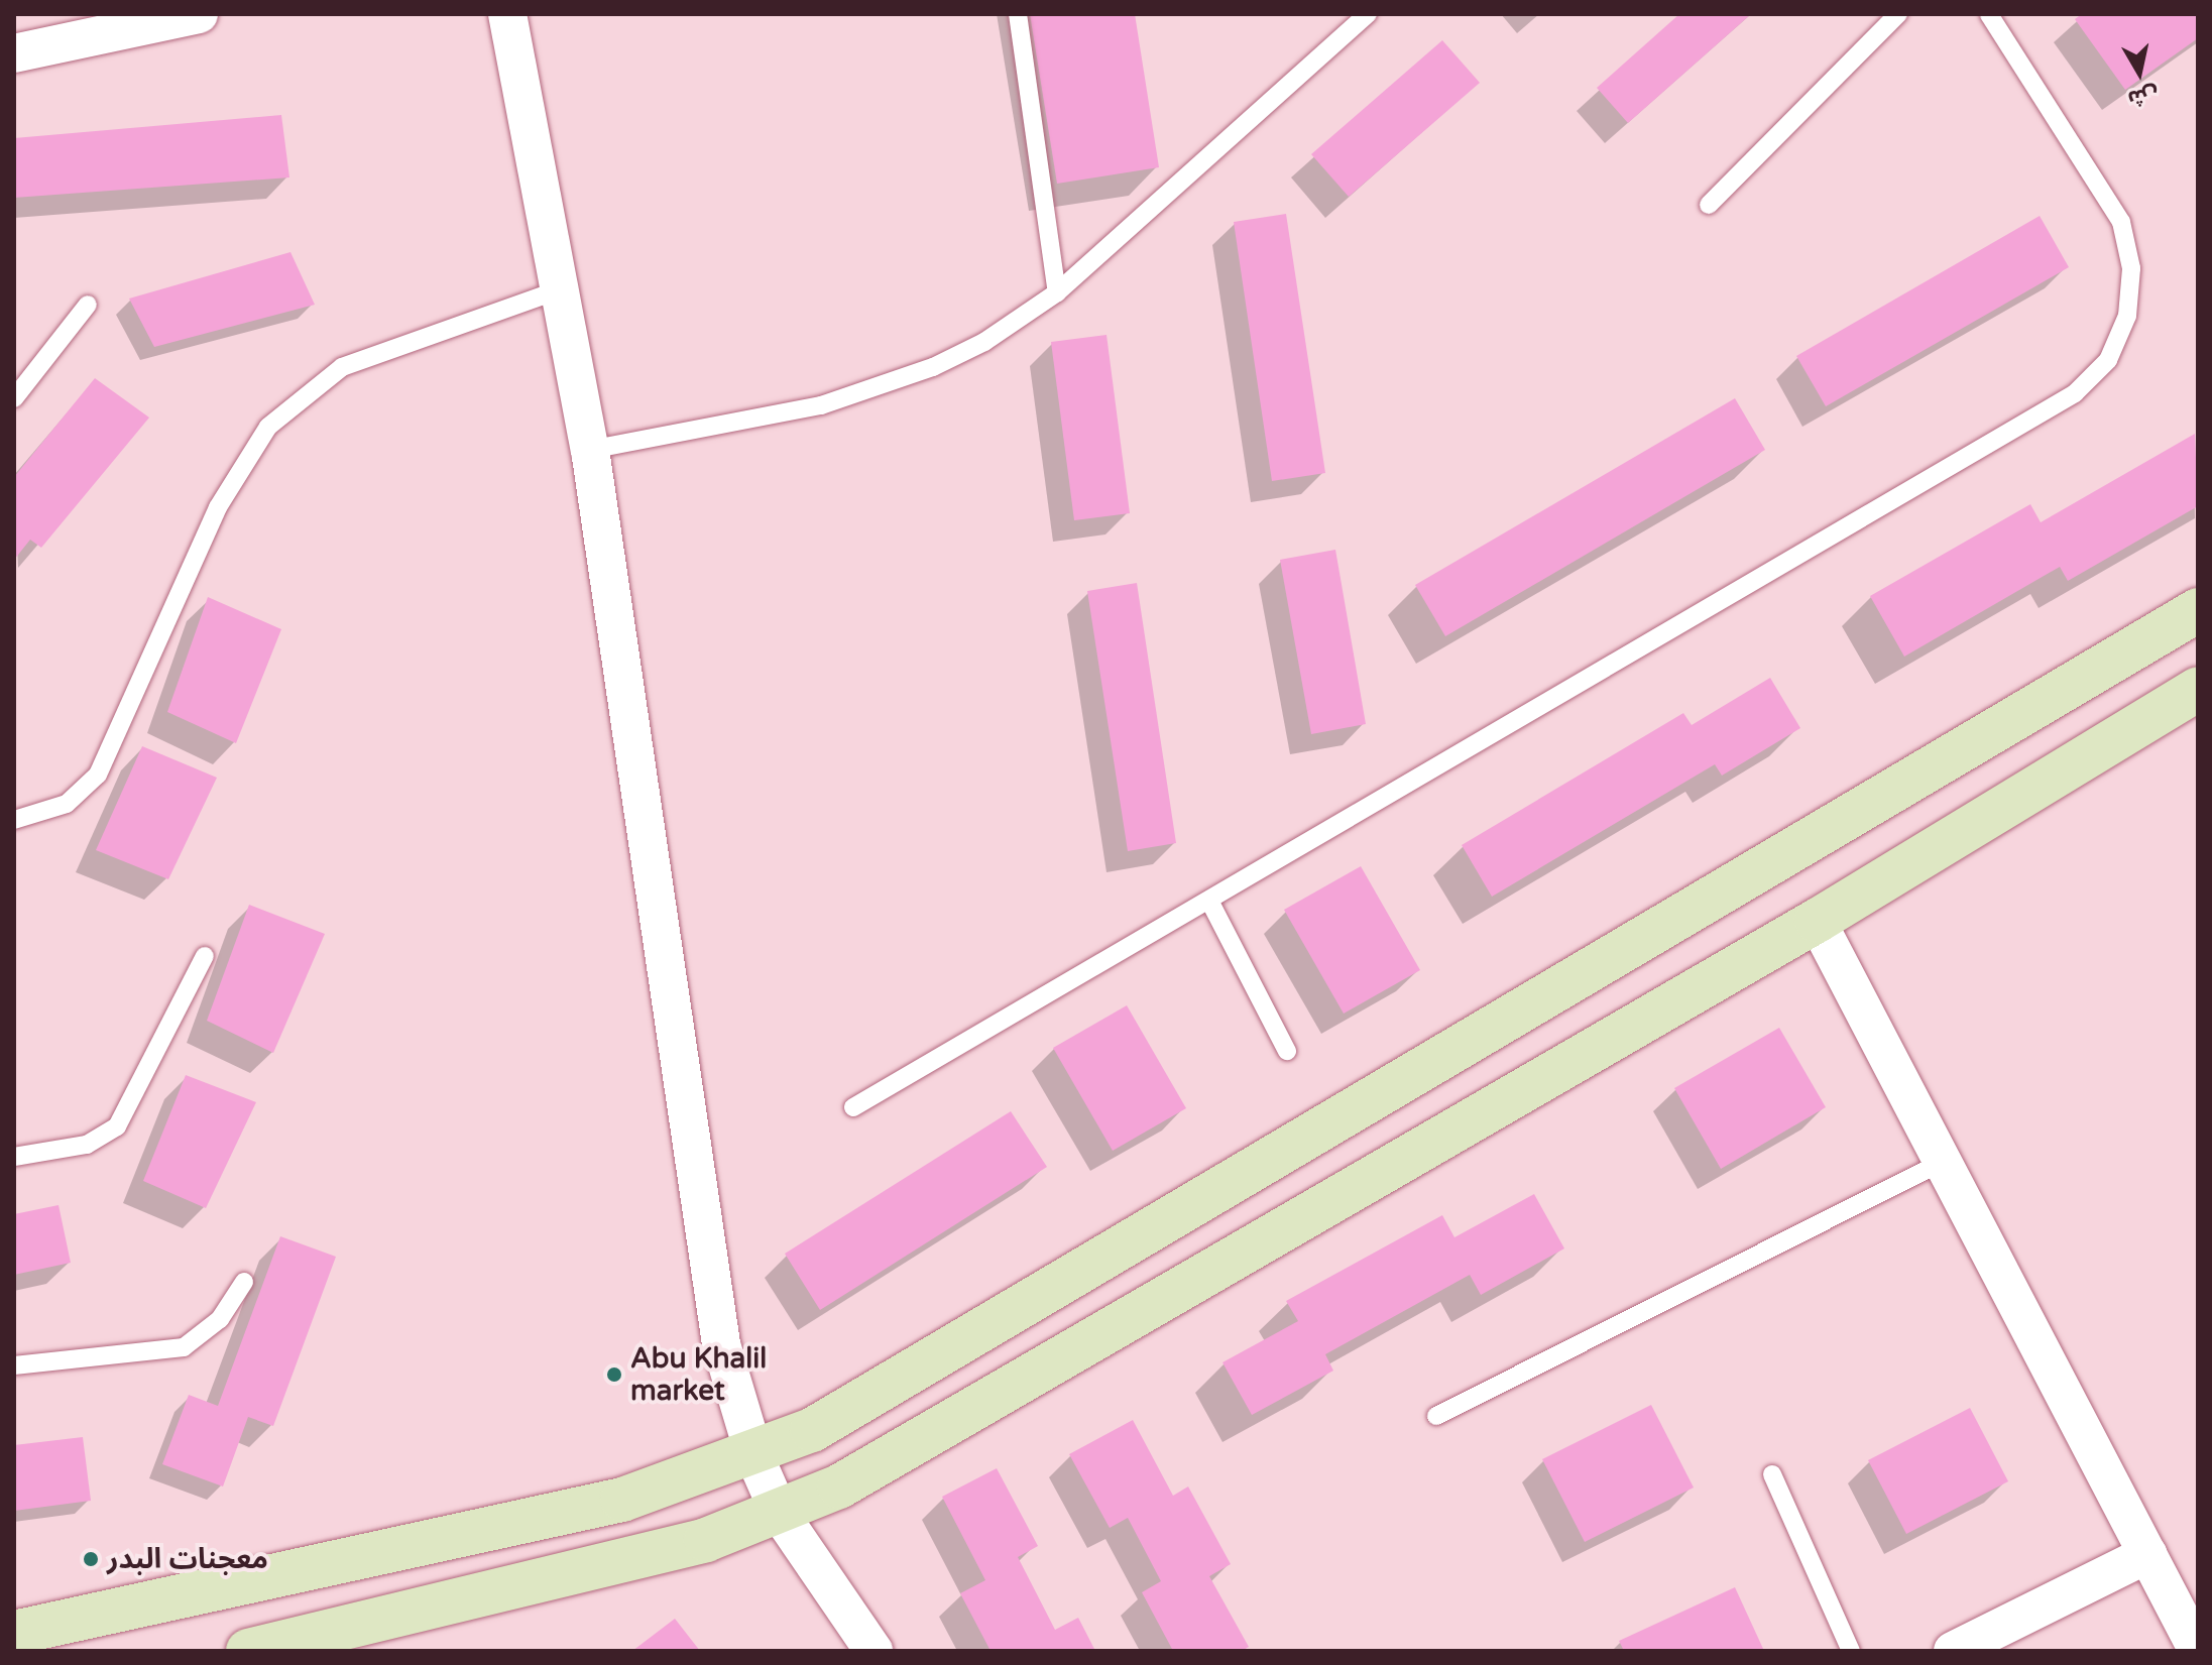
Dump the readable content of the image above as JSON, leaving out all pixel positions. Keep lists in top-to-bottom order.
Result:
{
  "places": ["Abu Khalil market", "معجنات البدر"],
  "north": "bottom"
}
